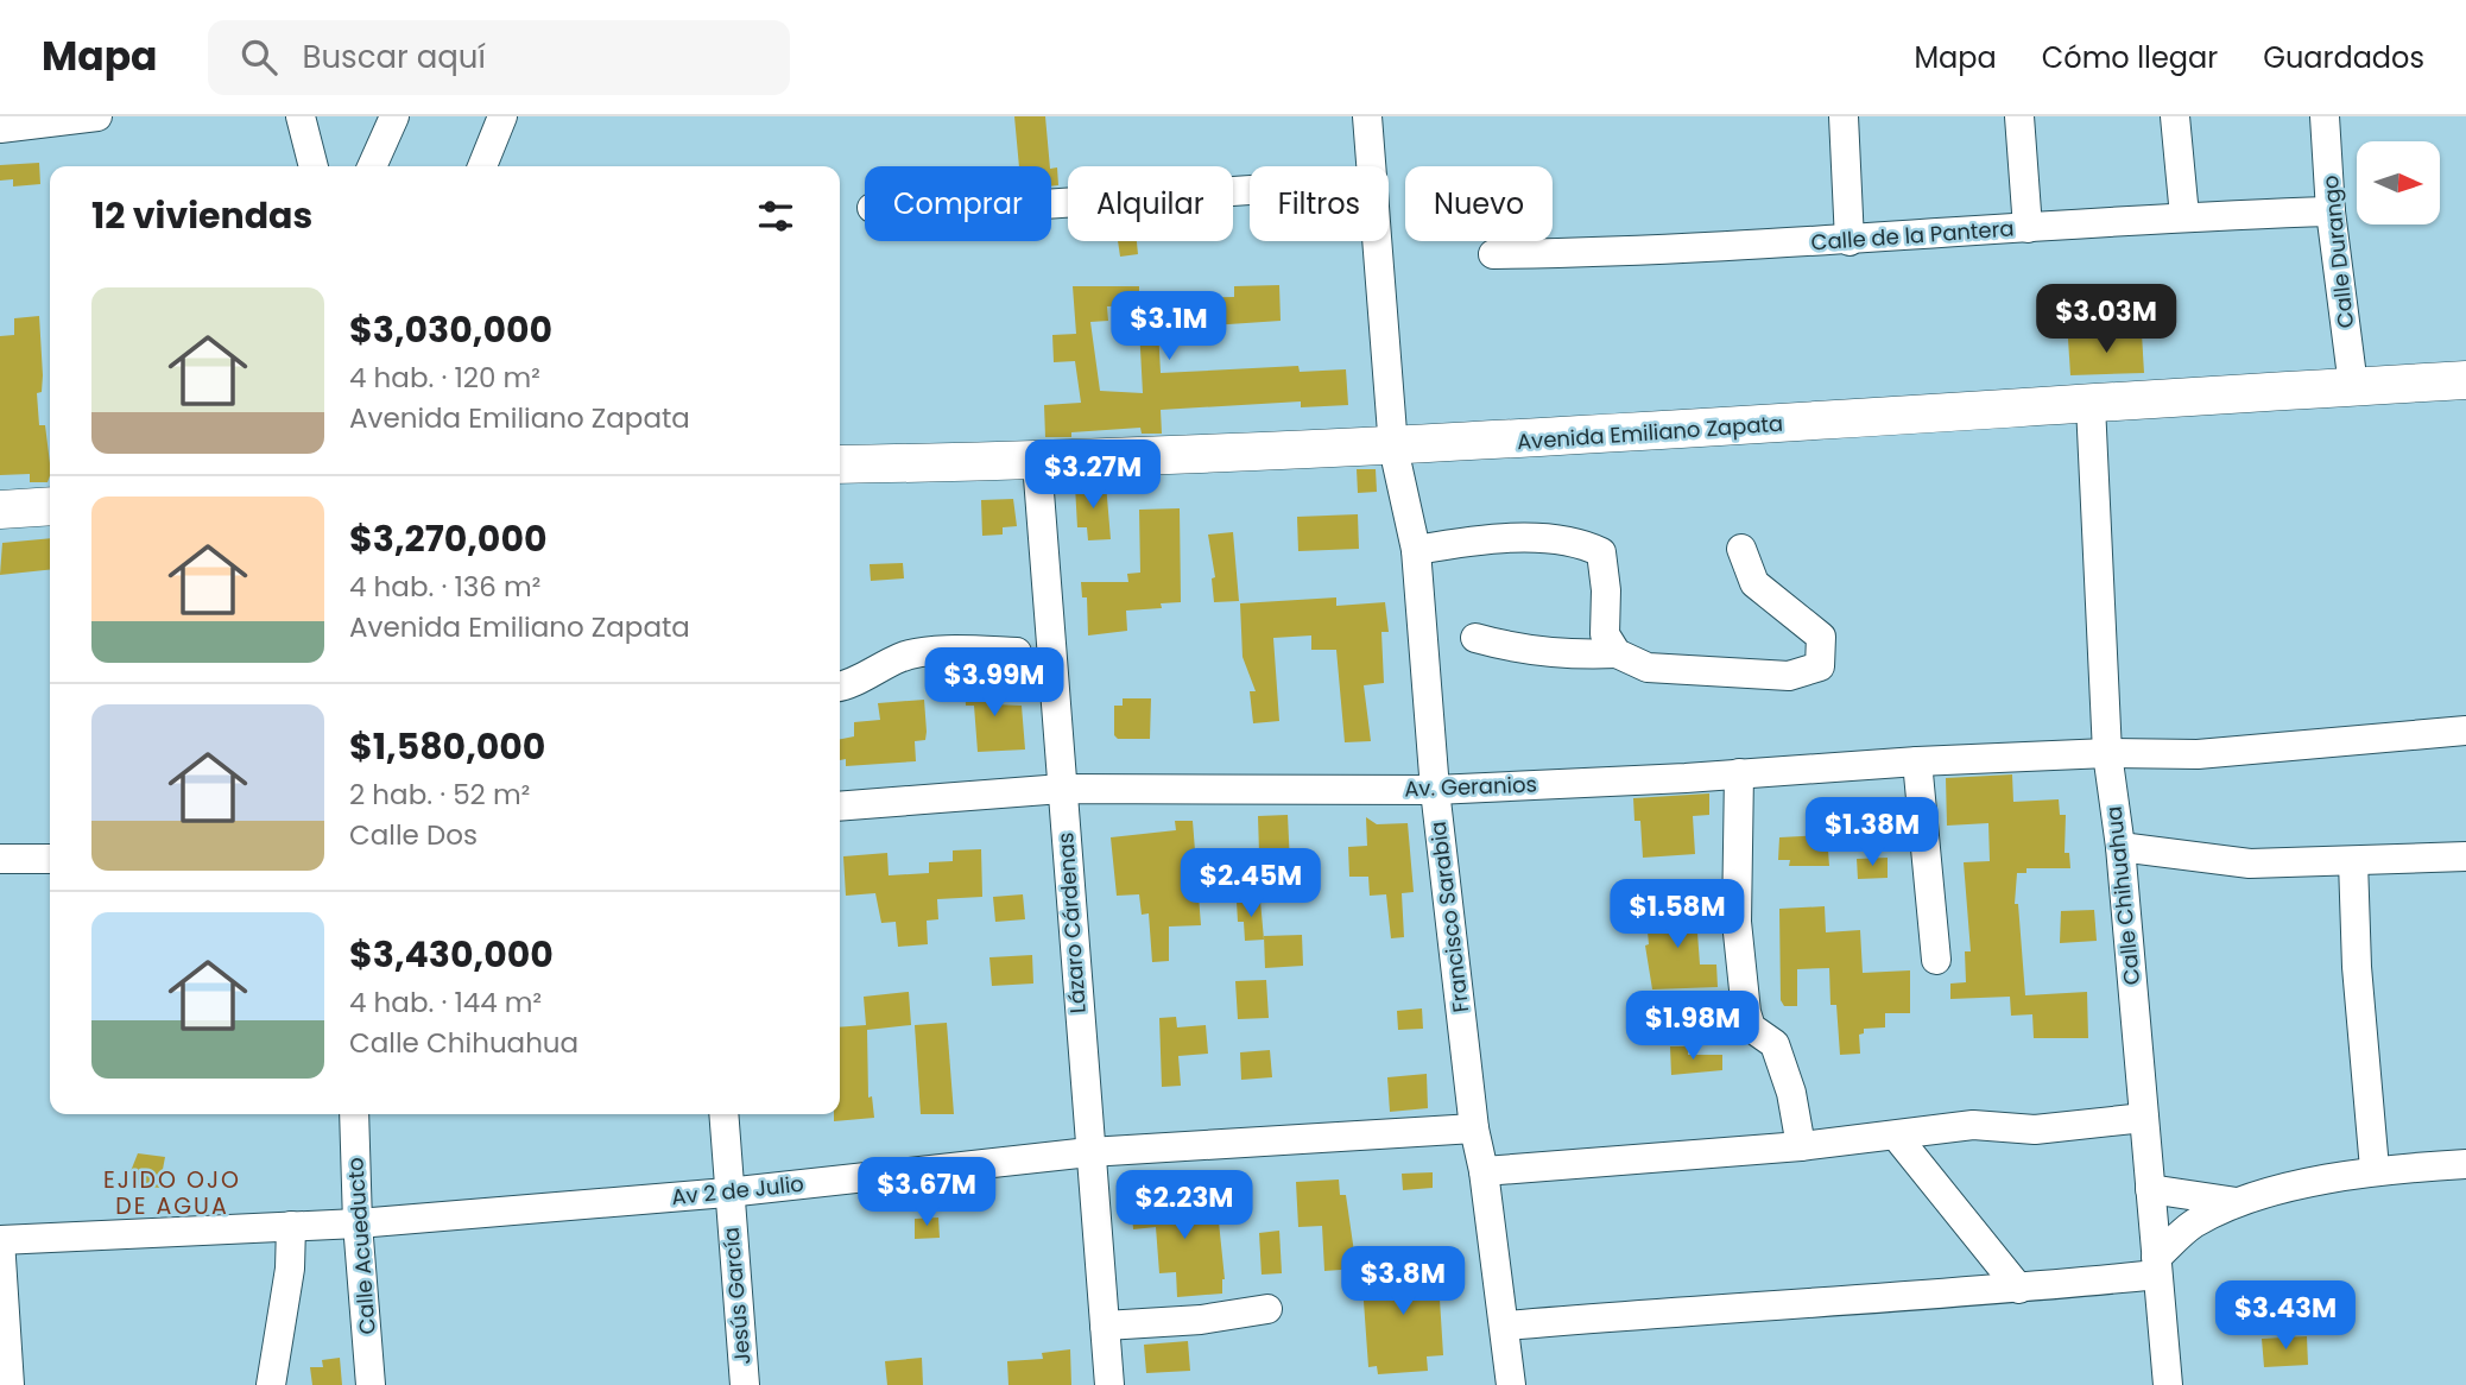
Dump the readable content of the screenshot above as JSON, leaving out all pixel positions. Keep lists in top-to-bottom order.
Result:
{
  "streets": {
    "main road": ["Avenida Emiliano Zapata"],
    "street": [
      "Calle de la Pantera",
      "Calle Durango",
      "Av. Geranios",
      "Calle Chihuahua",
      "Francisco Sarabia",
      "Lázaro Cárdenas",
      "Av 2 de Julio",
      "Calle Acueducto",
      "Jesús García"
    ]
  },
  "crossings": [
    ["Calle de la Pantera", "Calle Durango"],
    ["Calle Durango", "Avenida Emiliano Zapata"],
    ["Avenida Emiliano Zapata", "Calle Chihuahua"],
    ["Avenida Emiliano Zapata", "Francisco Sarabia"],
    ["Avenida Emiliano Zapata", "Lázaro Cárdenas"],
    ["Av. Geranios", "Calle Chihuahua"],
    ["Av. Geranios", "Francisco Sarabia"],
    ["Av. Geranios", "Lázaro Cárdenas"],
    ["Francisco Sarabia", "Av 2 de Julio"],
    ["Lázaro Cárdenas", "Av 2 de Julio"],
    ["Av 2 de Julio", "Calle Acueducto"],
    ["Av 2 de Julio", "Jesús García"]
  ],
  "districts": ["EJIDO OJO DE AGUA"],
  "north": "right",
  "page": {
    "header": "Mapa",
    "search": "Buscar aquí",
    "nav": ["Mapa", "Cómo llegar", "Guardados"],
    "chip": [
      "Comprar",
      "Alquilar",
      "Filtros",
      "Nuevo"
    ],
    "heading": "12 viviendas",
    "list": [
      {
        "name": "$3,030,000",
        "note": "4 hab. · 120 m² · Avenida Emiliano Zapata"
      },
      {
        "name": "$3,270,000",
        "note": "4 hab. · 136 m² · Avenida Emiliano Zapata"
      },
      {
        "name": "$1,580,000",
        "note": "2 hab. · 52 m² · Calle Dos"
      },
      {
        "name": "$3,430,000",
        "note": "4 hab. · 144 m² · Calle Chihuahua"
      }
    ],
    "price": [
      "$3.03M",
      "$3.1M",
      "$3.27M",
      "$3.99M",
      "$1.38M",
      "$2.45M",
      "$1.58M",
      "$1.98M",
      "$3.67M",
      "$2.23M",
      "$3.8M",
      "$3.43M"
    ]
  }
}
